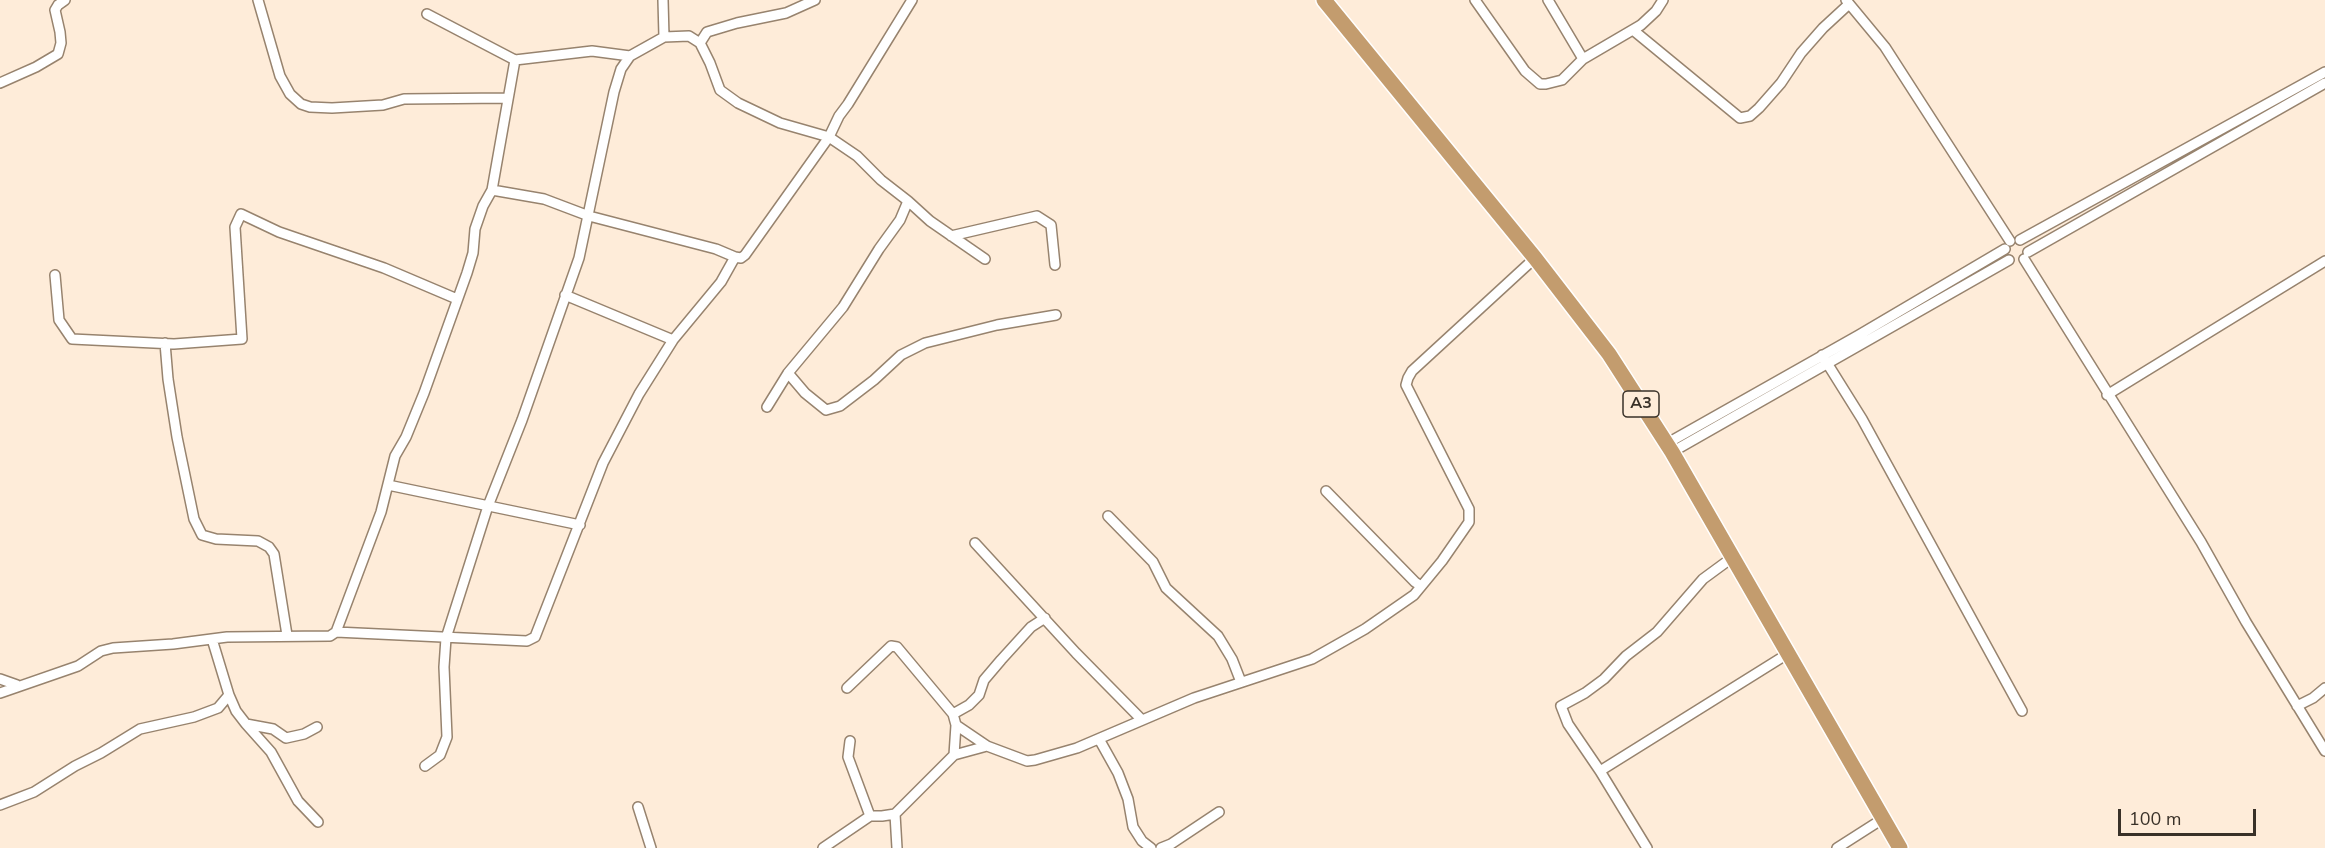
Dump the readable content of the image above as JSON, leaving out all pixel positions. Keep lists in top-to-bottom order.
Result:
{
  "streets": {
    "highway": ["A3"]
  },
  "scale_bar": "100 m"
}
